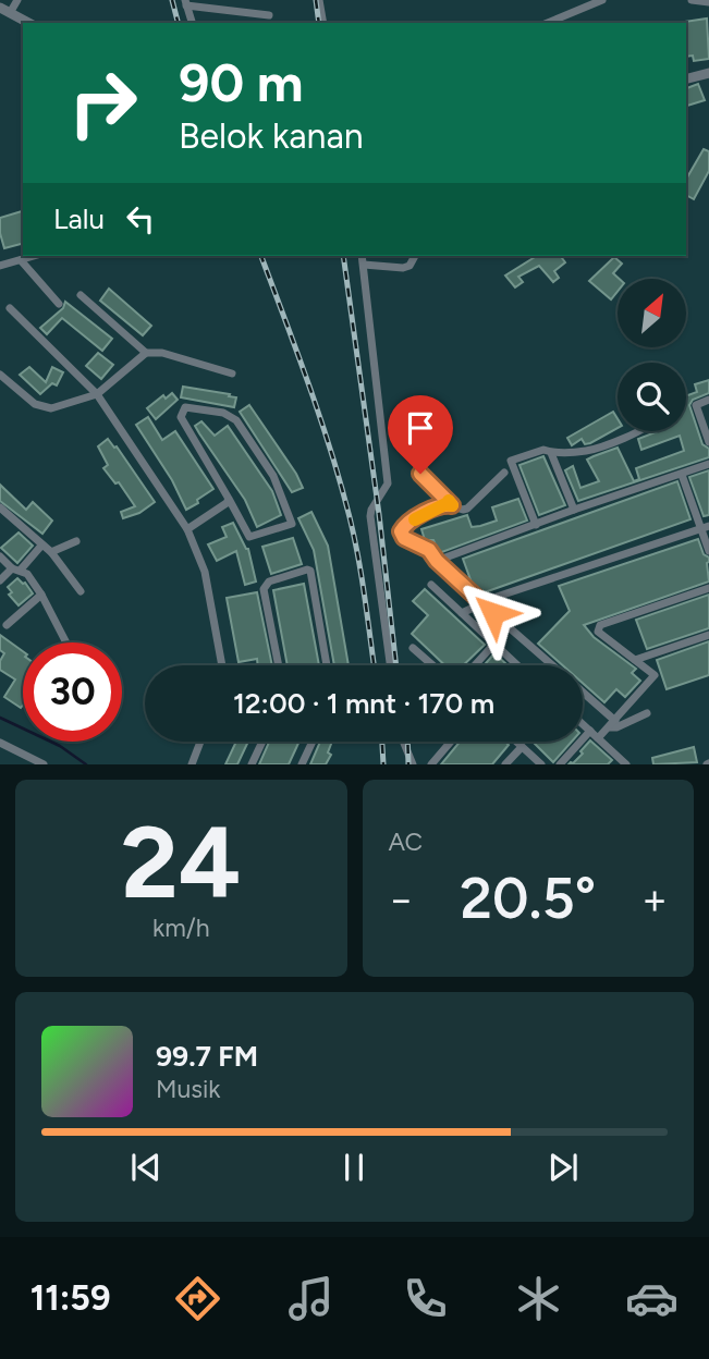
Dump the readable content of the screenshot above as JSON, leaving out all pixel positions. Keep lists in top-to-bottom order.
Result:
{
  "north": "top right",
  "page": {
    "turn": ["90 m", "Belok kanan"],
    "then": "Lalu",
    "limit": "30",
    "trip": "12:00 · 1 mnt · 170 m",
    "tile": [
      ["24", "km/h"],
      "AC"
    ],
    "heat": ["−", "20.5°", "+"],
    "song": ["99.7 FM", "Musik"],
    "tabs": "11:59"
  }
}
